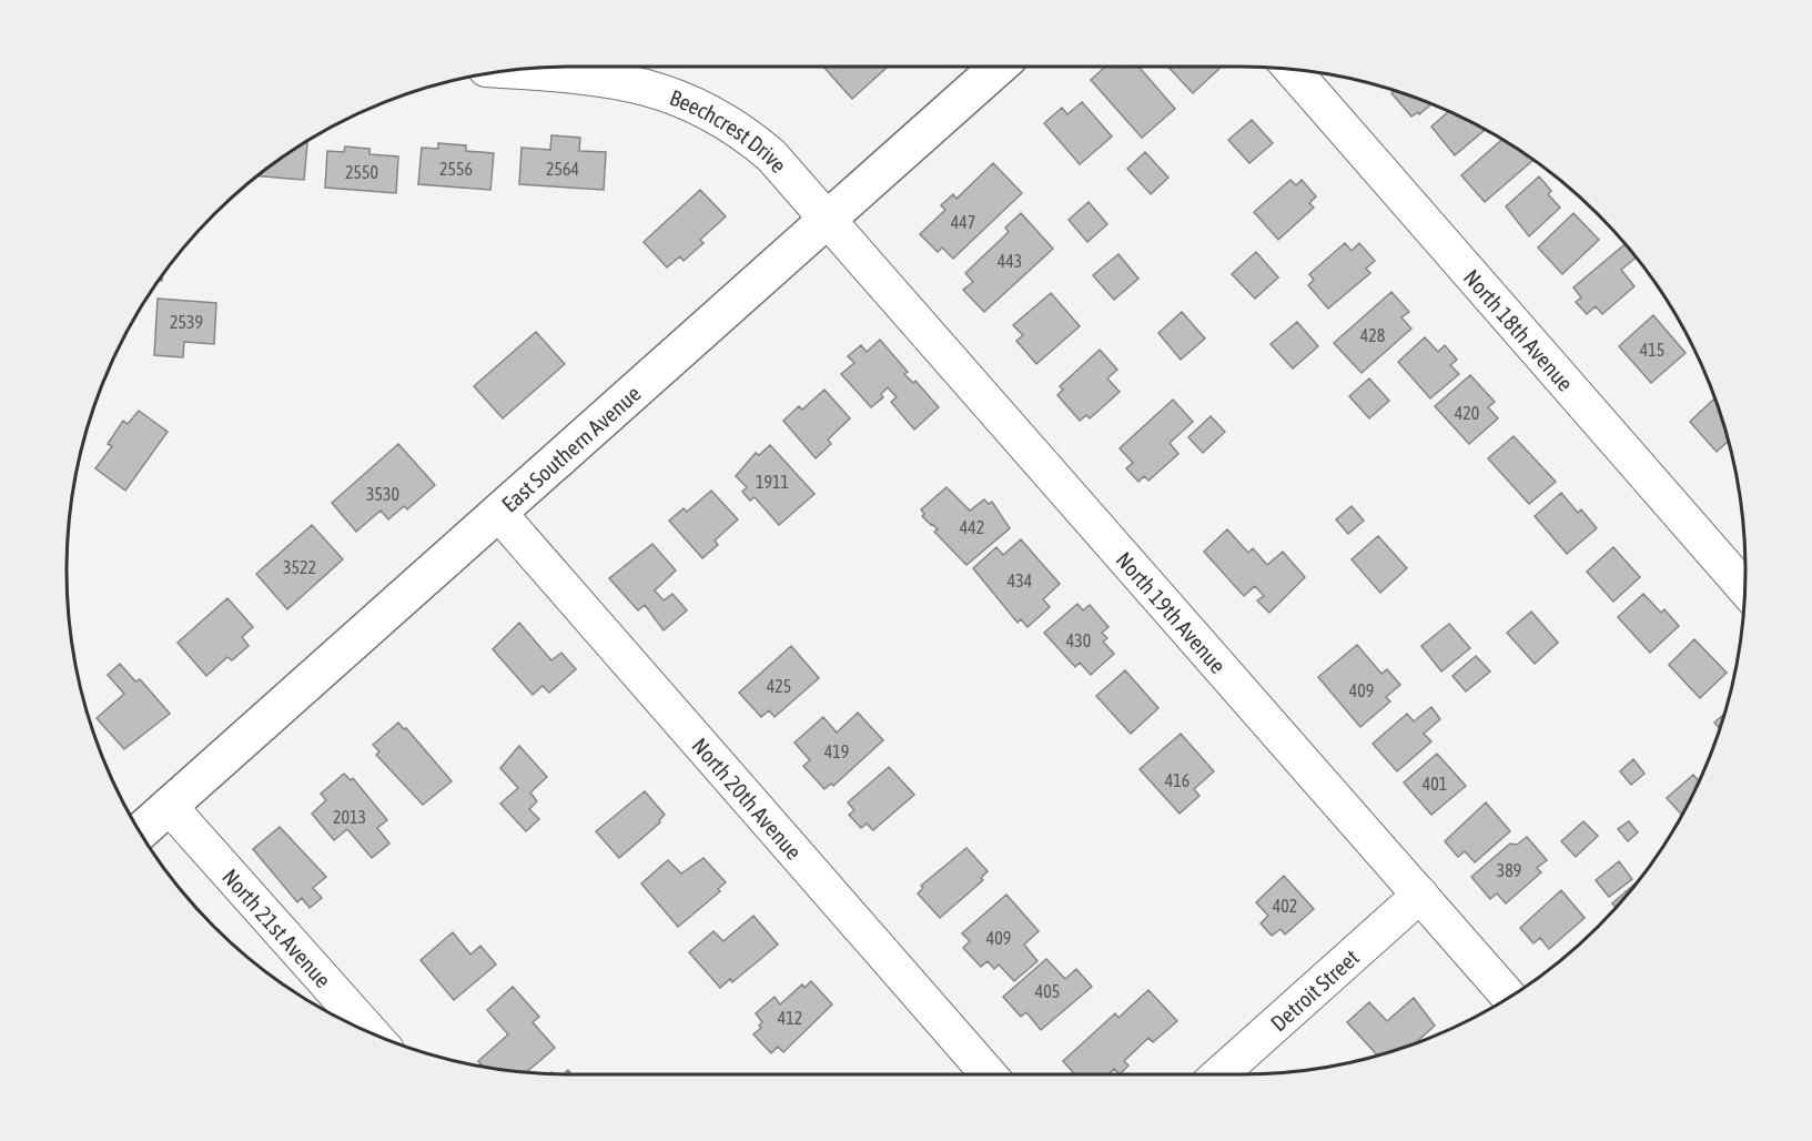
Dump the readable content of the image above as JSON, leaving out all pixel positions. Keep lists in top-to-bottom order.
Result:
{
  "streets": {
    "street": [
      "Beechcrest Drive",
      "North 18th Avenue",
      "East Southern Avenue",
      "North 19th Avenue",
      "North 20th Avenue",
      "North 21st Avenue",
      "Detroit Street"
    ]
  },
  "crossings": [
    ["Beechcrest Drive", "East Southern Avenue"],
    ["Beechcrest Drive", "North 19th Avenue"],
    ["East Southern Avenue", "North 19th Avenue"],
    ["East Southern Avenue", "North 20th Avenue"],
    ["East Southern Avenue", "North 21st Avenue"],
    ["North 19th Avenue", "Detroit Street"]
  ],
  "house_numbers": [
    "2556",
    "2564",
    "2550",
    "447",
    "443",
    "2539",
    "428",
    "415",
    "420",
    "1911",
    "3530",
    "442",
    "3522",
    "434",
    "430",
    "425",
    "409",
    "419",
    "416",
    "401",
    "2013",
    "389",
    "402",
    "409",
    "405",
    "412"
  ]
}
